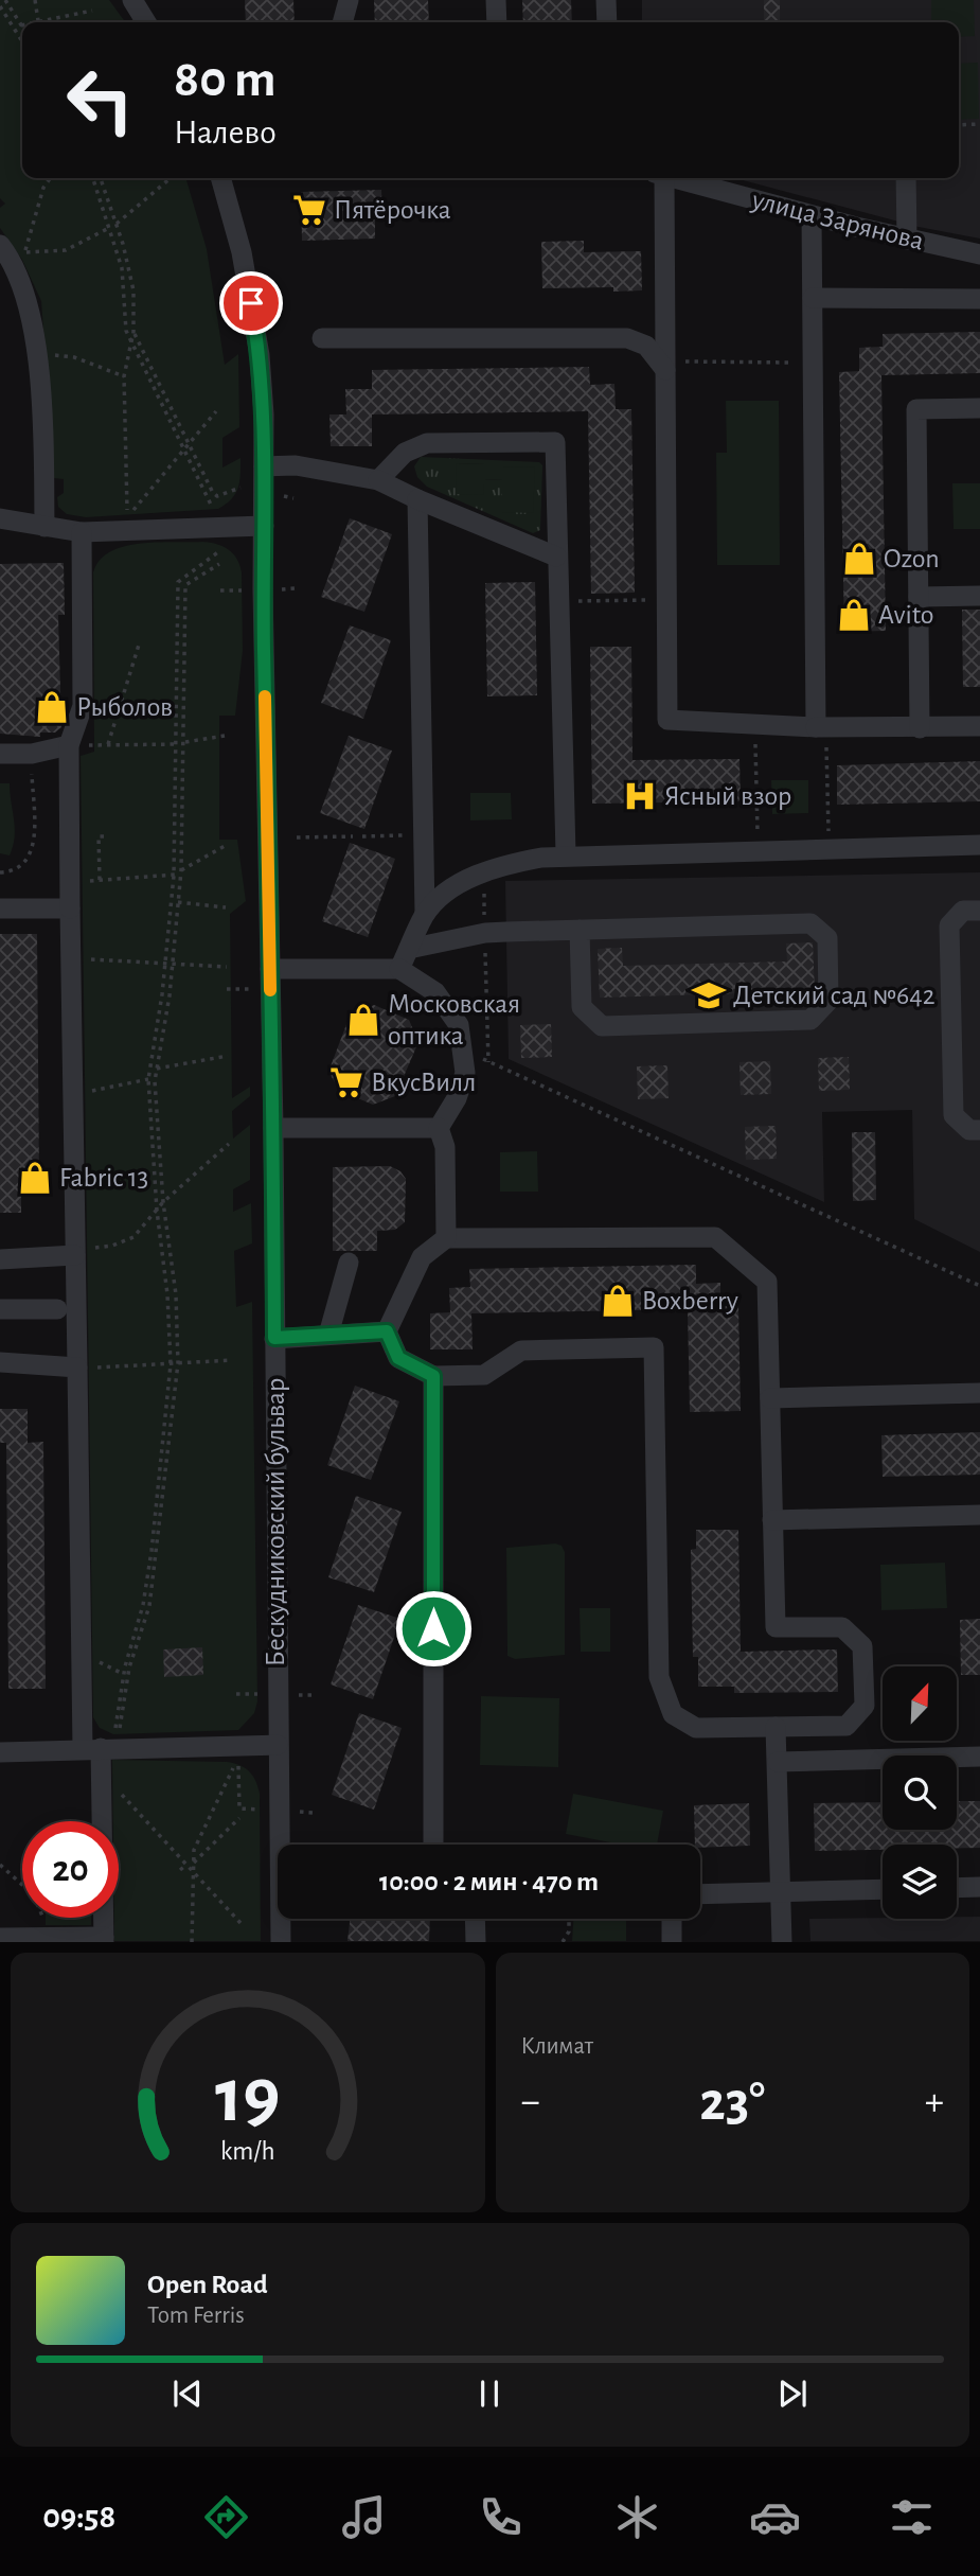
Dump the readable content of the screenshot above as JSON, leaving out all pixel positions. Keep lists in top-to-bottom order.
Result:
{
  "streets": {
    "street": ["улица Зарянова", "Бескудниковский бульвар"]
  },
  "places": {
    "supermarket": ["Пятёрочка", "ВкусВилл"],
    "shop": [
      "Ozon",
      "Avito",
      "Рыболов",
      "Московская оптика",
      "Fabric 13",
      "Boxberry"
    ],
    "hospital": ["Ясный взор"],
    "school or university": ["Детский сад №642"]
  },
  "north": "top right",
  "page": {
    "turn": ["80 m", "Налево"],
    "limit": "20",
    "trip": "10:00 · 2 мин · 470 m",
    "tile": "Климат",
    "heat": ["−", "23°", "+"],
    "song": ["Open Road", "Tom Ferris"],
    "tabs": "09:58",
    "gauge": ["19", "km/h"]
  }
}
